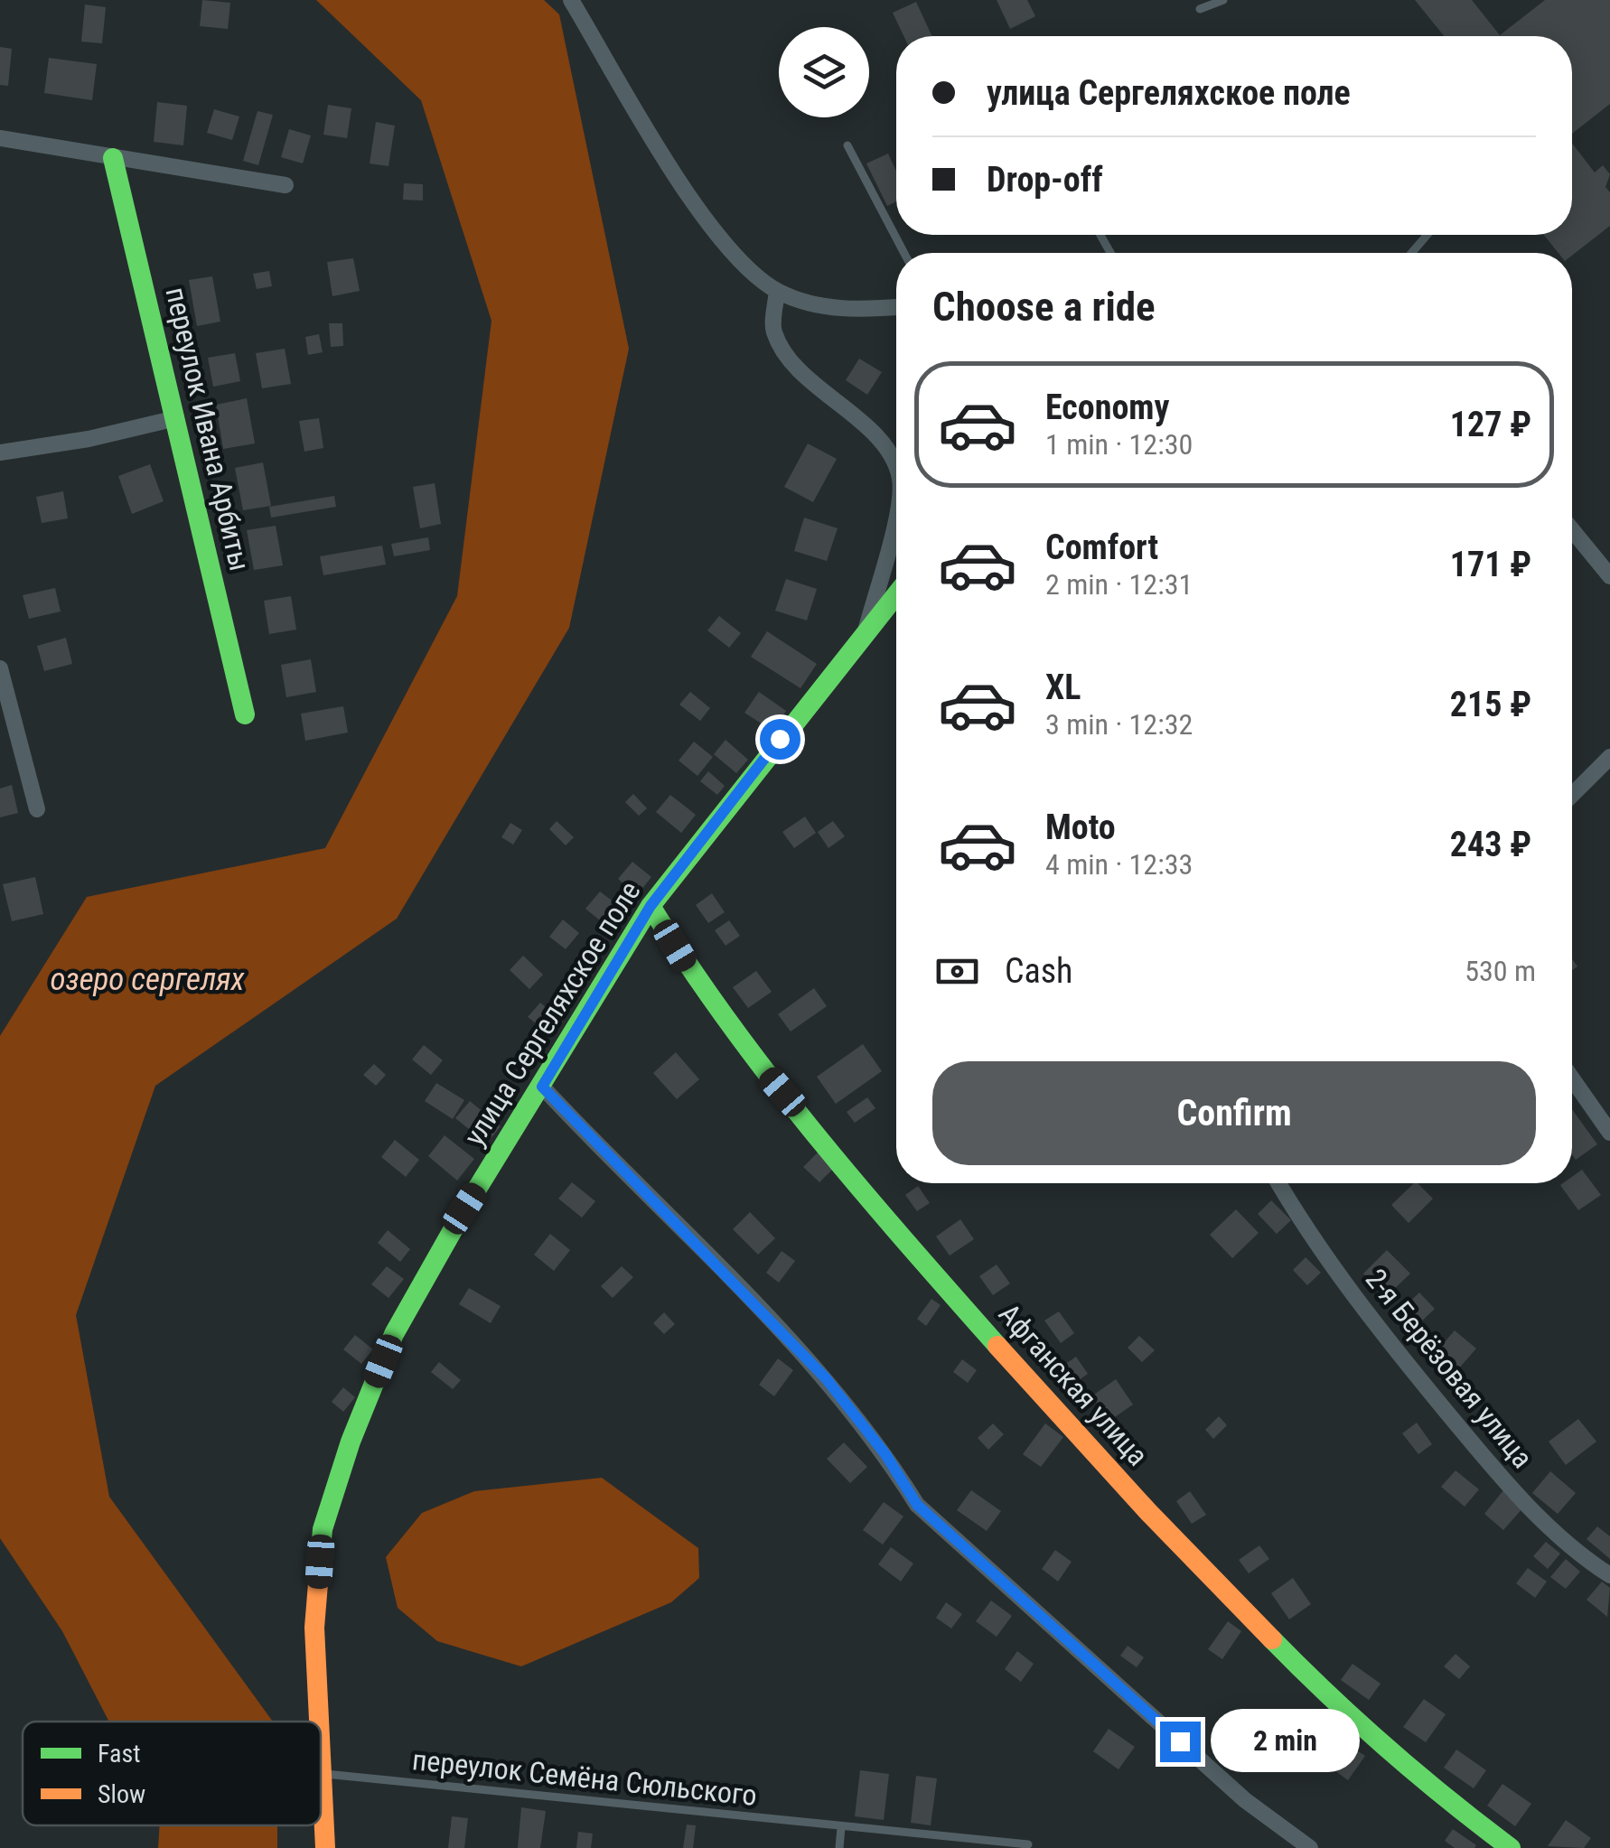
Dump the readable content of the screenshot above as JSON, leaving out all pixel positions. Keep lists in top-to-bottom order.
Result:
{
  "streets": {
    "street": [
      "переулок Ивана Арбиты",
      "улица Сергеляхское поле",
      "2-я Берёзовая улица",
      "Афганская улица"
    ],
    "lane": ["переулок Семёна Сюльского"]
  },
  "crossings": [
    ["улица Сергеляхское поле", "Афганская улица"],
    ["улица Сергеляхское поле", "переулок Семёна Сюльского"]
  ],
  "water": ["озеро сергелях"],
  "legend": ["Fast", "Slow"],
  "page": {
    "banner": ["улица Сергеляхское поле", "Drop-off"],
    "heading": "Choose a ride",
    "list": [
      {
        "name": "Economy",
        "note": "1 min · 12:30",
        "value": "127 ₽"
      },
      {
        "name": "Comfort",
        "note": "2 min · 12:31",
        "value": "171 ₽"
      },
      {
        "name": "XL",
        "note": "3 min · 12:32",
        "value": "215 ₽"
      },
      {
        "name": "Moto",
        "note": "4 min · 12:33",
        "value": "243 ₽"
      }
    ],
    "pay": ["Cash", "530 m"],
    "buttons": "Confirm",
    "bubble": "2 min"
  }
}
